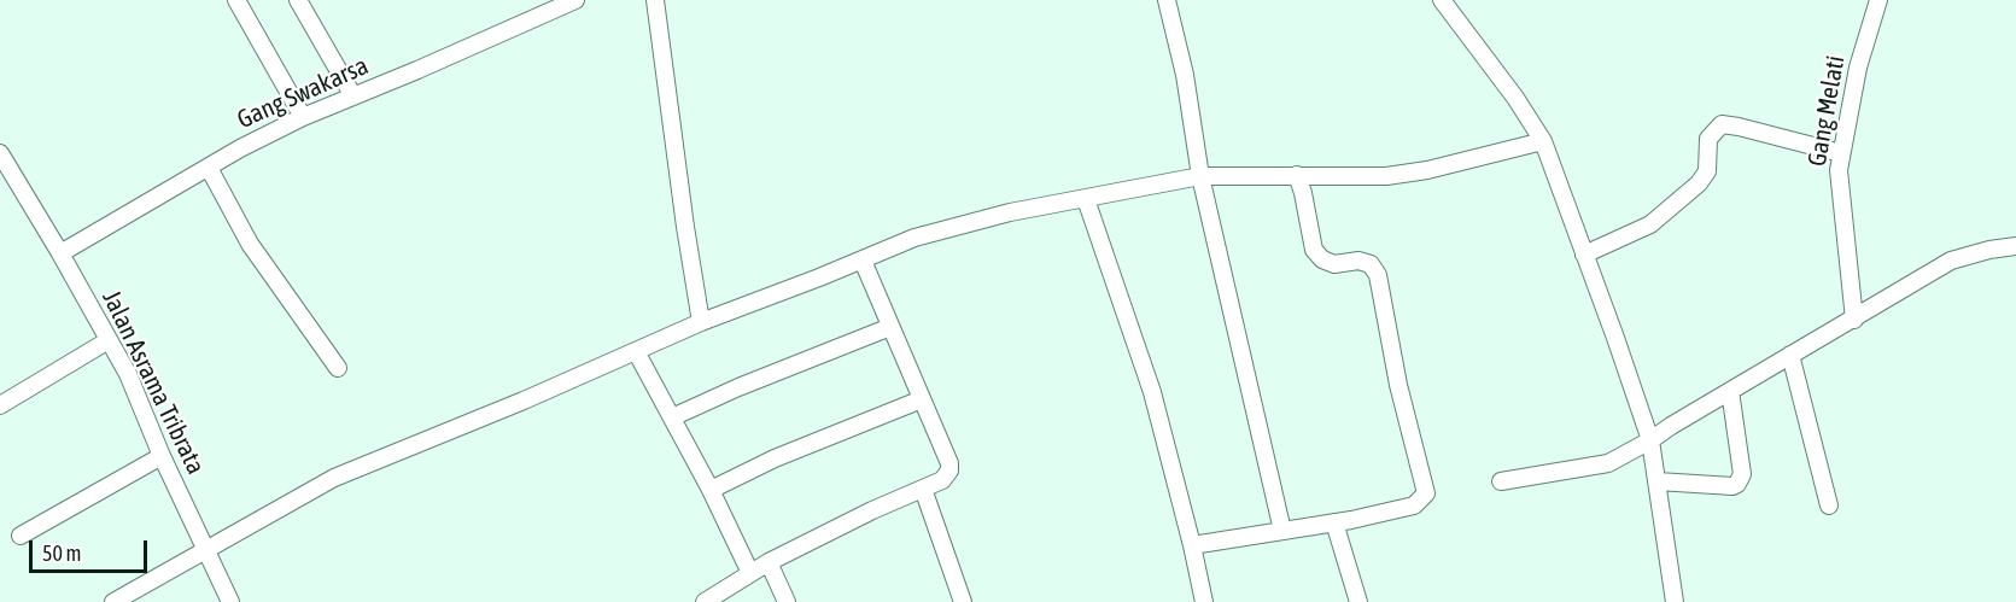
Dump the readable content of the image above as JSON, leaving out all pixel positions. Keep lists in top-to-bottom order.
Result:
{
  "streets": {
    "street": ["Gang Swakarsa", "Gang Melati", "Jalan Asrama Tribrata"]
  },
  "crossings": [
    ["Gang Swakarsa", "Jalan Asrama Tribrata"]
  ],
  "scale_bar": "50 m"
}
